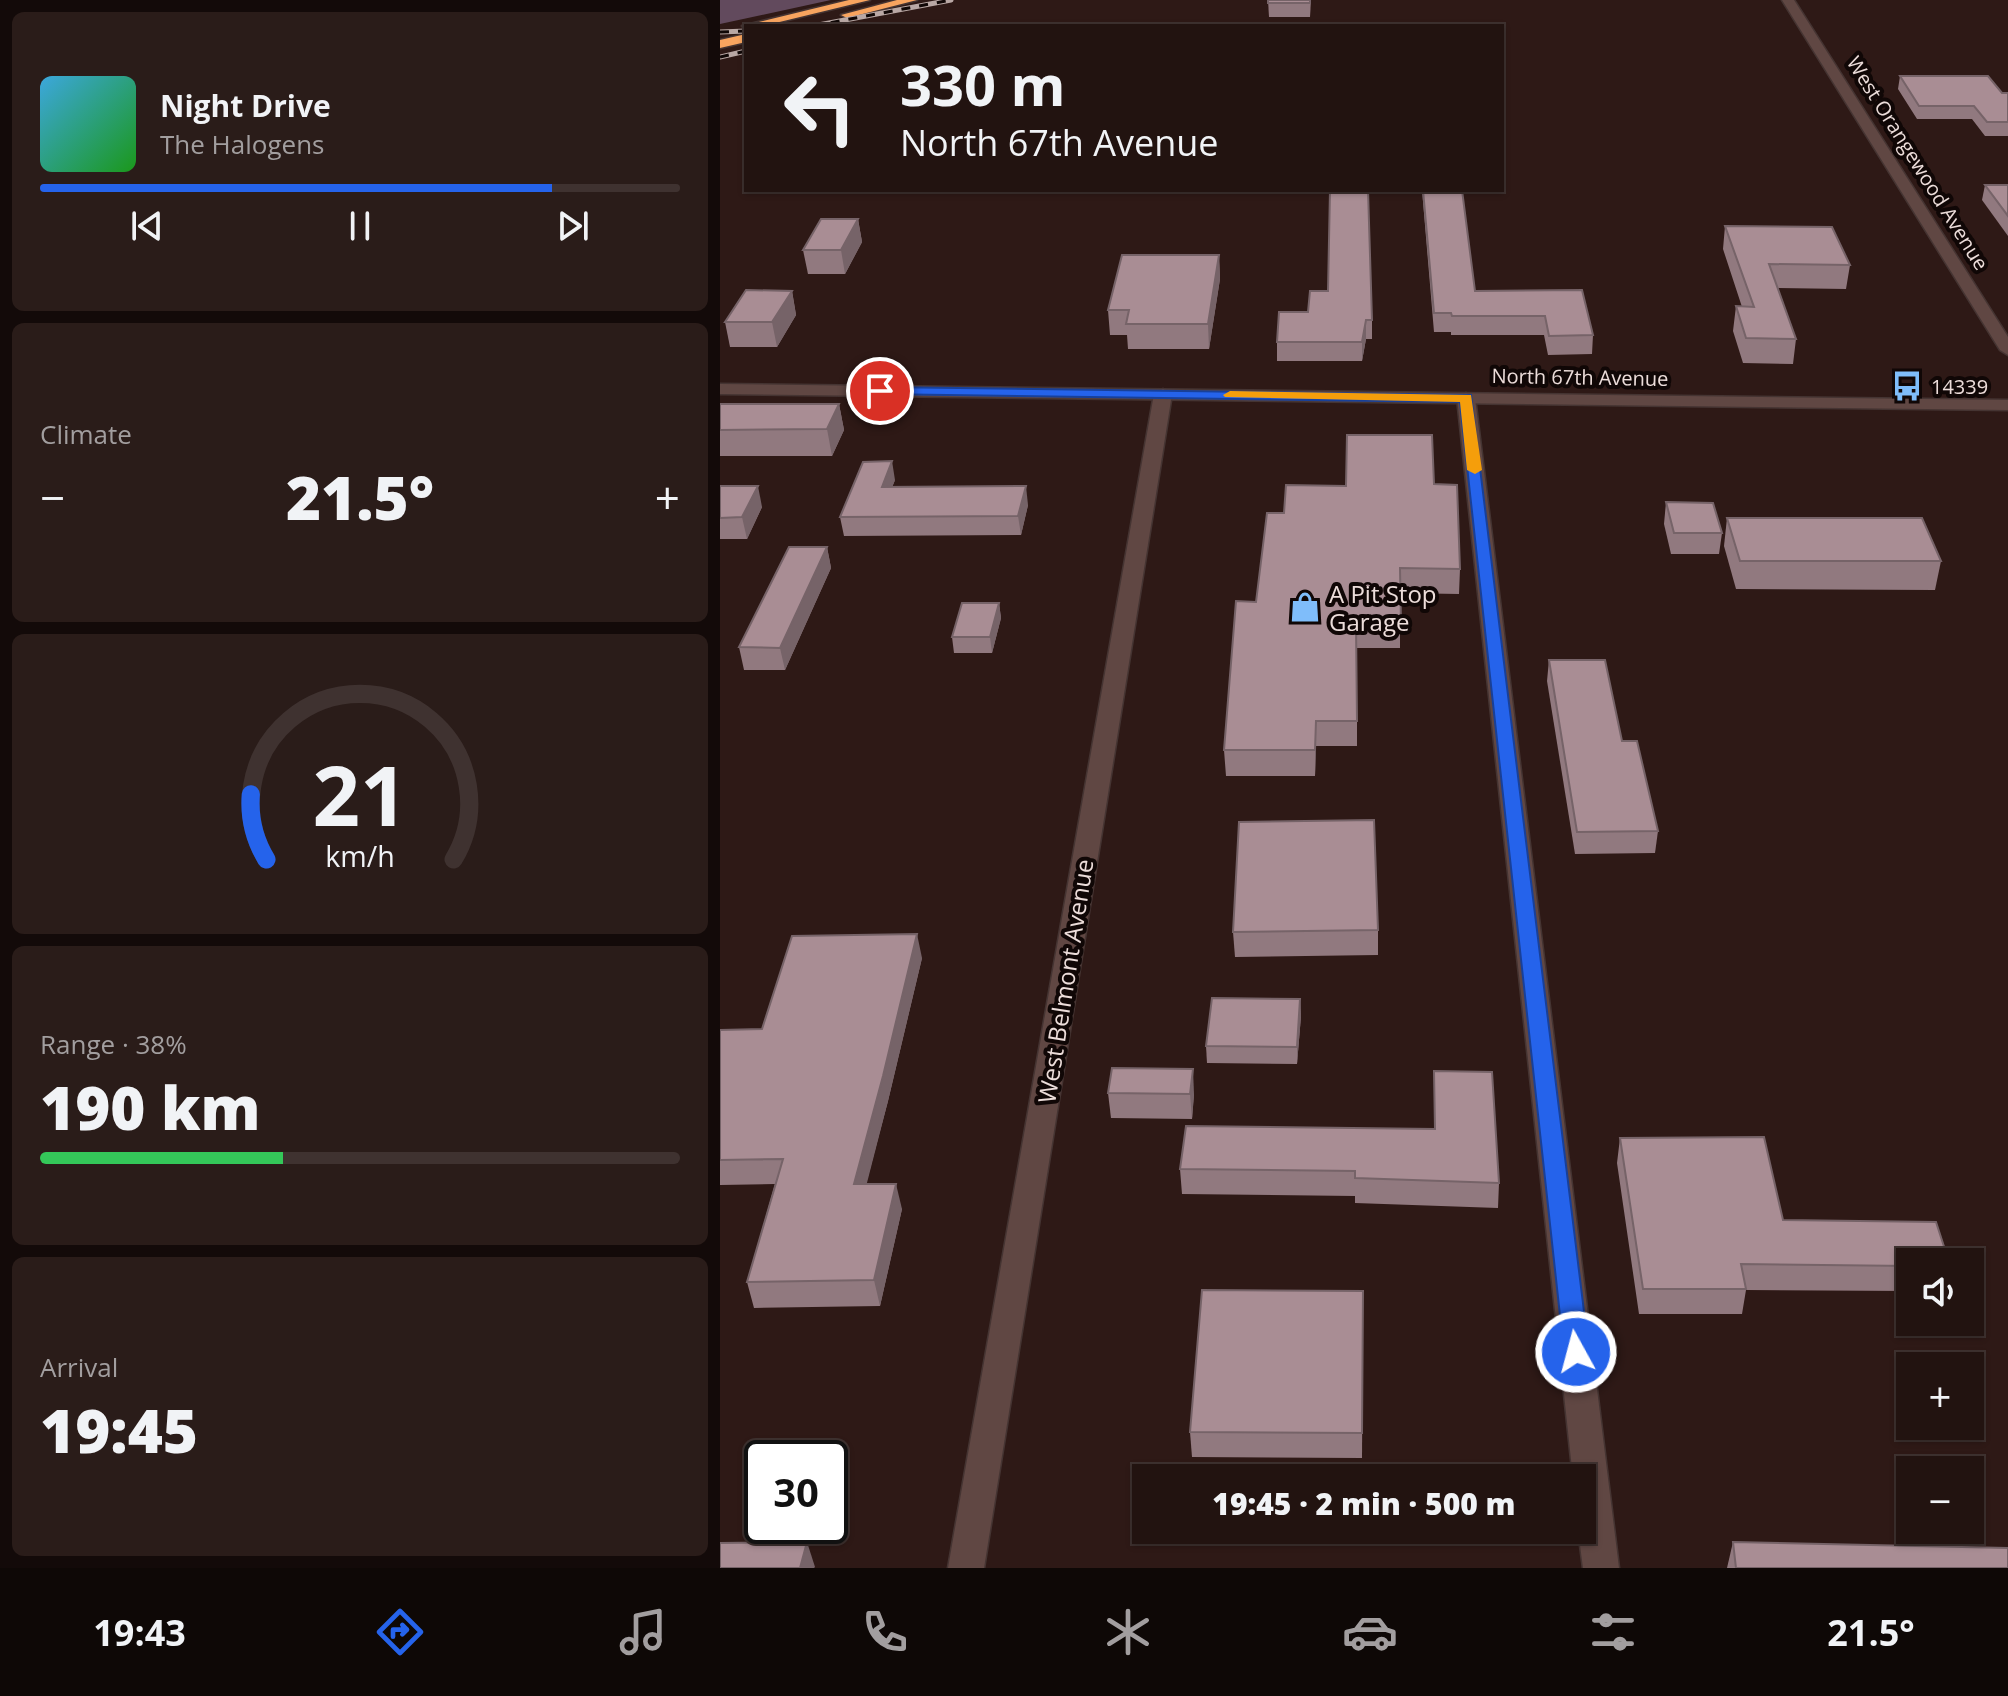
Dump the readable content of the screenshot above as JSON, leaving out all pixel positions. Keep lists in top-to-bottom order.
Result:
{
  "streets": {
    "street": ["West Orangewood Avenue", "North 67th Avenue", "West Belmont Avenue"]
  },
  "crossings": [
    ["North 67th Avenue", "West Belmont Avenue"]
  ],
  "places": {
    "bus stop": ["14339"],
    "shop": ["A Pit Stop Garage"]
  },
  "page": {
    "turn": ["330 m", "North 67th Avenue"],
    "song": ["Night Drive", "The Halogens"],
    "tile": [
      "Climate",
      ["Range · 38%", "190 km"],
      ["Arrival", "19:45"]
    ],
    "heat": ["−", "21.5°", "+"],
    "map_buttons": ["+", "−"],
    "limit": "30",
    "trip": "19:45 · 2 min · 500 m",
    "tabs": ["19:43", "21.5°"],
    "gauge": ["21", "km/h"]
  }
}
